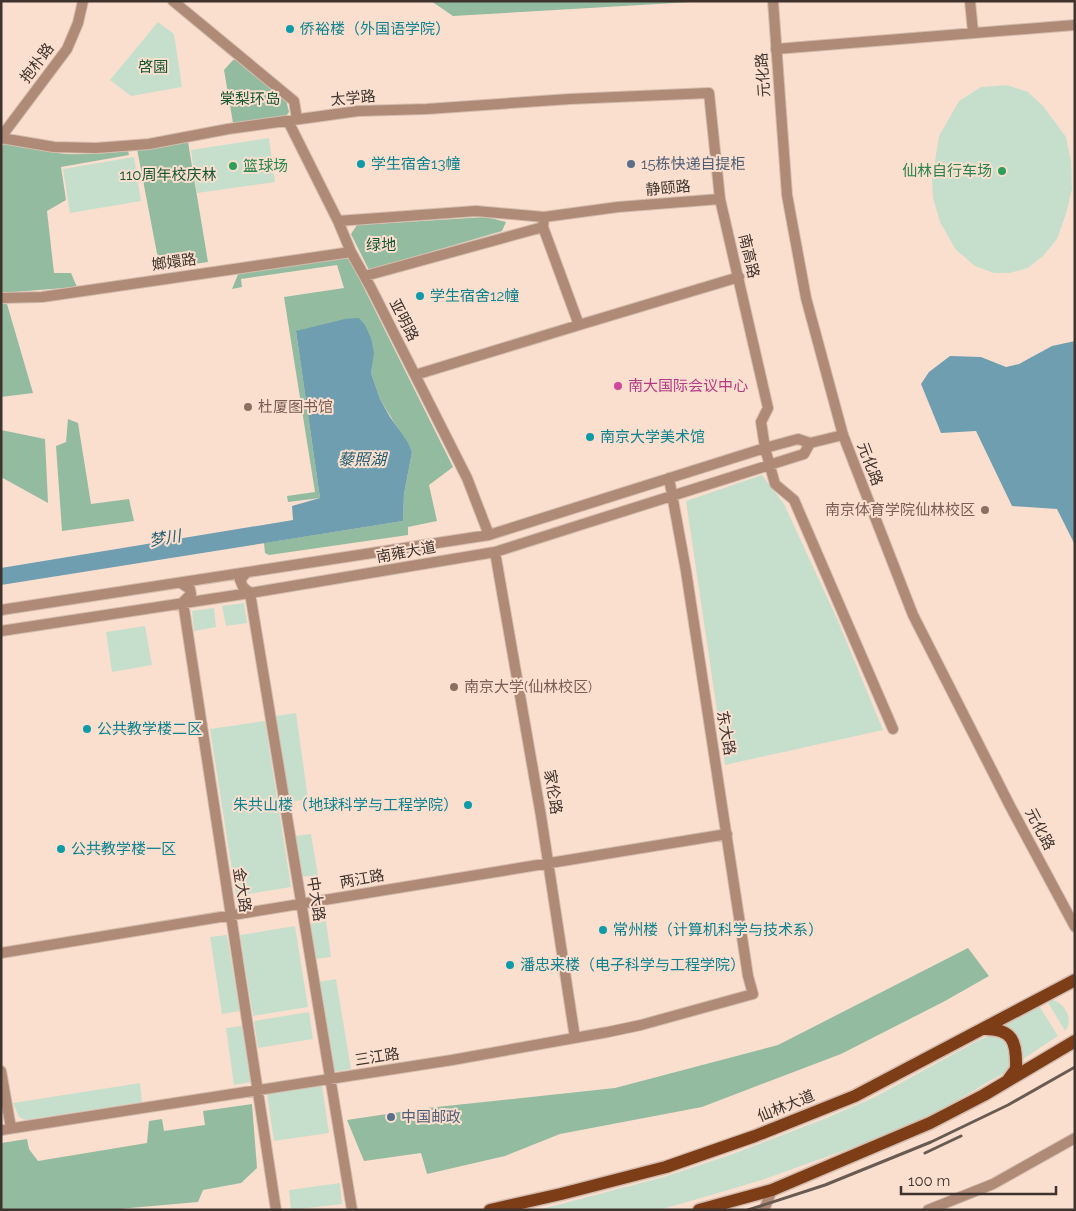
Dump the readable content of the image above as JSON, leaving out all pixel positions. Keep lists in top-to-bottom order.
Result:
{
  "streets": {
    "main road": ["仙林大道"],
    "street": [
      "抱朴路",
      "元化路",
      "太学路",
      "静颐路",
      "南高路",
      "嫏嬛路",
      "亚明路",
      "南雍大道",
      "东大路",
      "家伦路",
      "两江路",
      "金大路",
      "中大路",
      "三江路"
    ]
  },
  "crossings": [
    ["抱朴路", "太学路"],
    ["太学路", "南高路"],
    ["太学路", "亚明路"],
    ["静颐路", "南高路"],
    ["南高路", "南雍大道"],
    ["嫏嬛路", "亚明路"],
    ["亚明路", "南雍大道"],
    ["南雍大道", "东大路"],
    ["南雍大道", "家伦路"],
    ["南雍大道", "金大路"],
    ["南雍大道", "中大路"],
    ["东大路", "两江路"],
    ["东大路", "三江路"],
    ["家伦路", "两江路"],
    ["家伦路", "三江路"],
    ["两江路", "金大路"],
    ["两江路", "中大路"],
    ["金大路", "三江路"],
    ["中大路", "三江路"]
  ],
  "water": ["藜照湖", "梦川"],
  "parks": [
    "啓園",
    "棠梨环岛",
    "110周年校庆林",
    "绿地"
  ],
  "places": [
    "侨裕楼（外国语学院）",
    "学生宿舍13幢",
    "15栋快递自提柜",
    "篮球场",
    "仙林自行车场",
    "学生宿舍12幢",
    "南大国际会议中心",
    "杜厦图书馆",
    "南京大学美术馆",
    "南京体育学院仙林校区",
    "南京大学(仙林校区)",
    "公共教学楼二区",
    "朱共山楼（地球科学与工程学院）",
    "公共教学楼一区",
    "常州楼（计算机科学与技术系）",
    "潘忠来楼（电子科学与工程学院）",
    "中国邮政"
  ],
  "scale_bar": "100 m"
}
